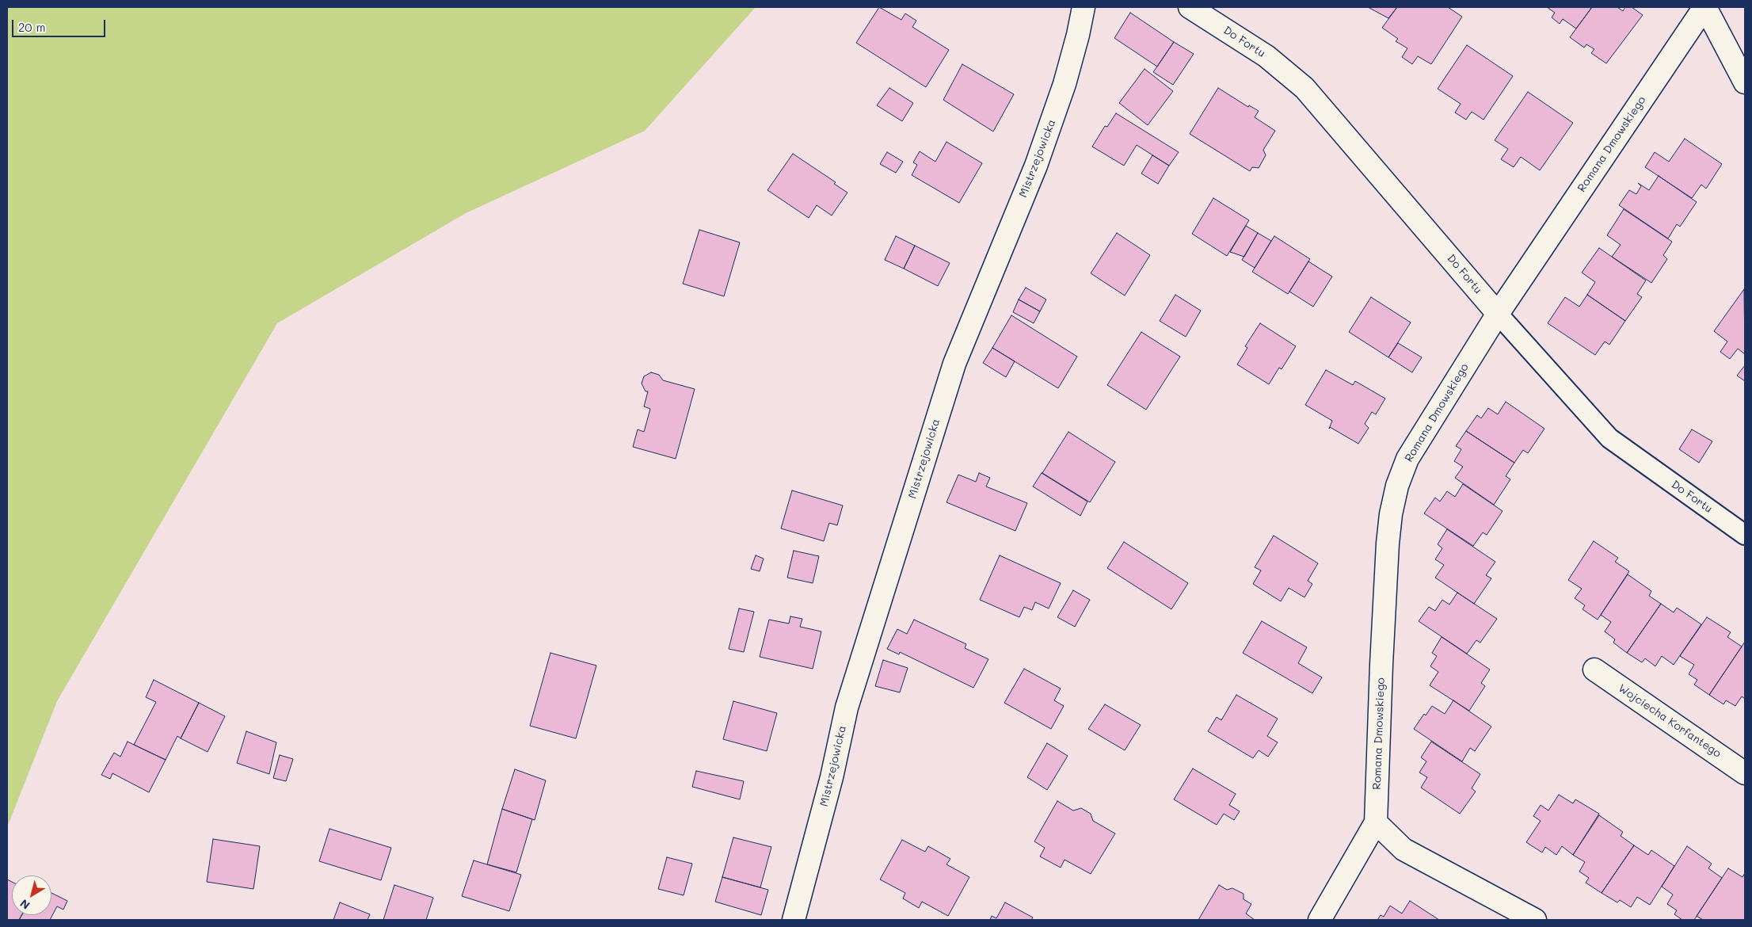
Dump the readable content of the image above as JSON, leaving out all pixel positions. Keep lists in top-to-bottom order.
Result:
{
  "streets": {
    "street": [
      "Do Fortu",
      "Romana Dmowskiego",
      "Mistrzejowicka",
      "Wojciecha Korfantego"
    ]
  },
  "crossings": [
    ["Do Fortu", "Romana Dmowskiego"]
  ],
  "scale_bar": "20 m",
  "north": "bottom left"
}
